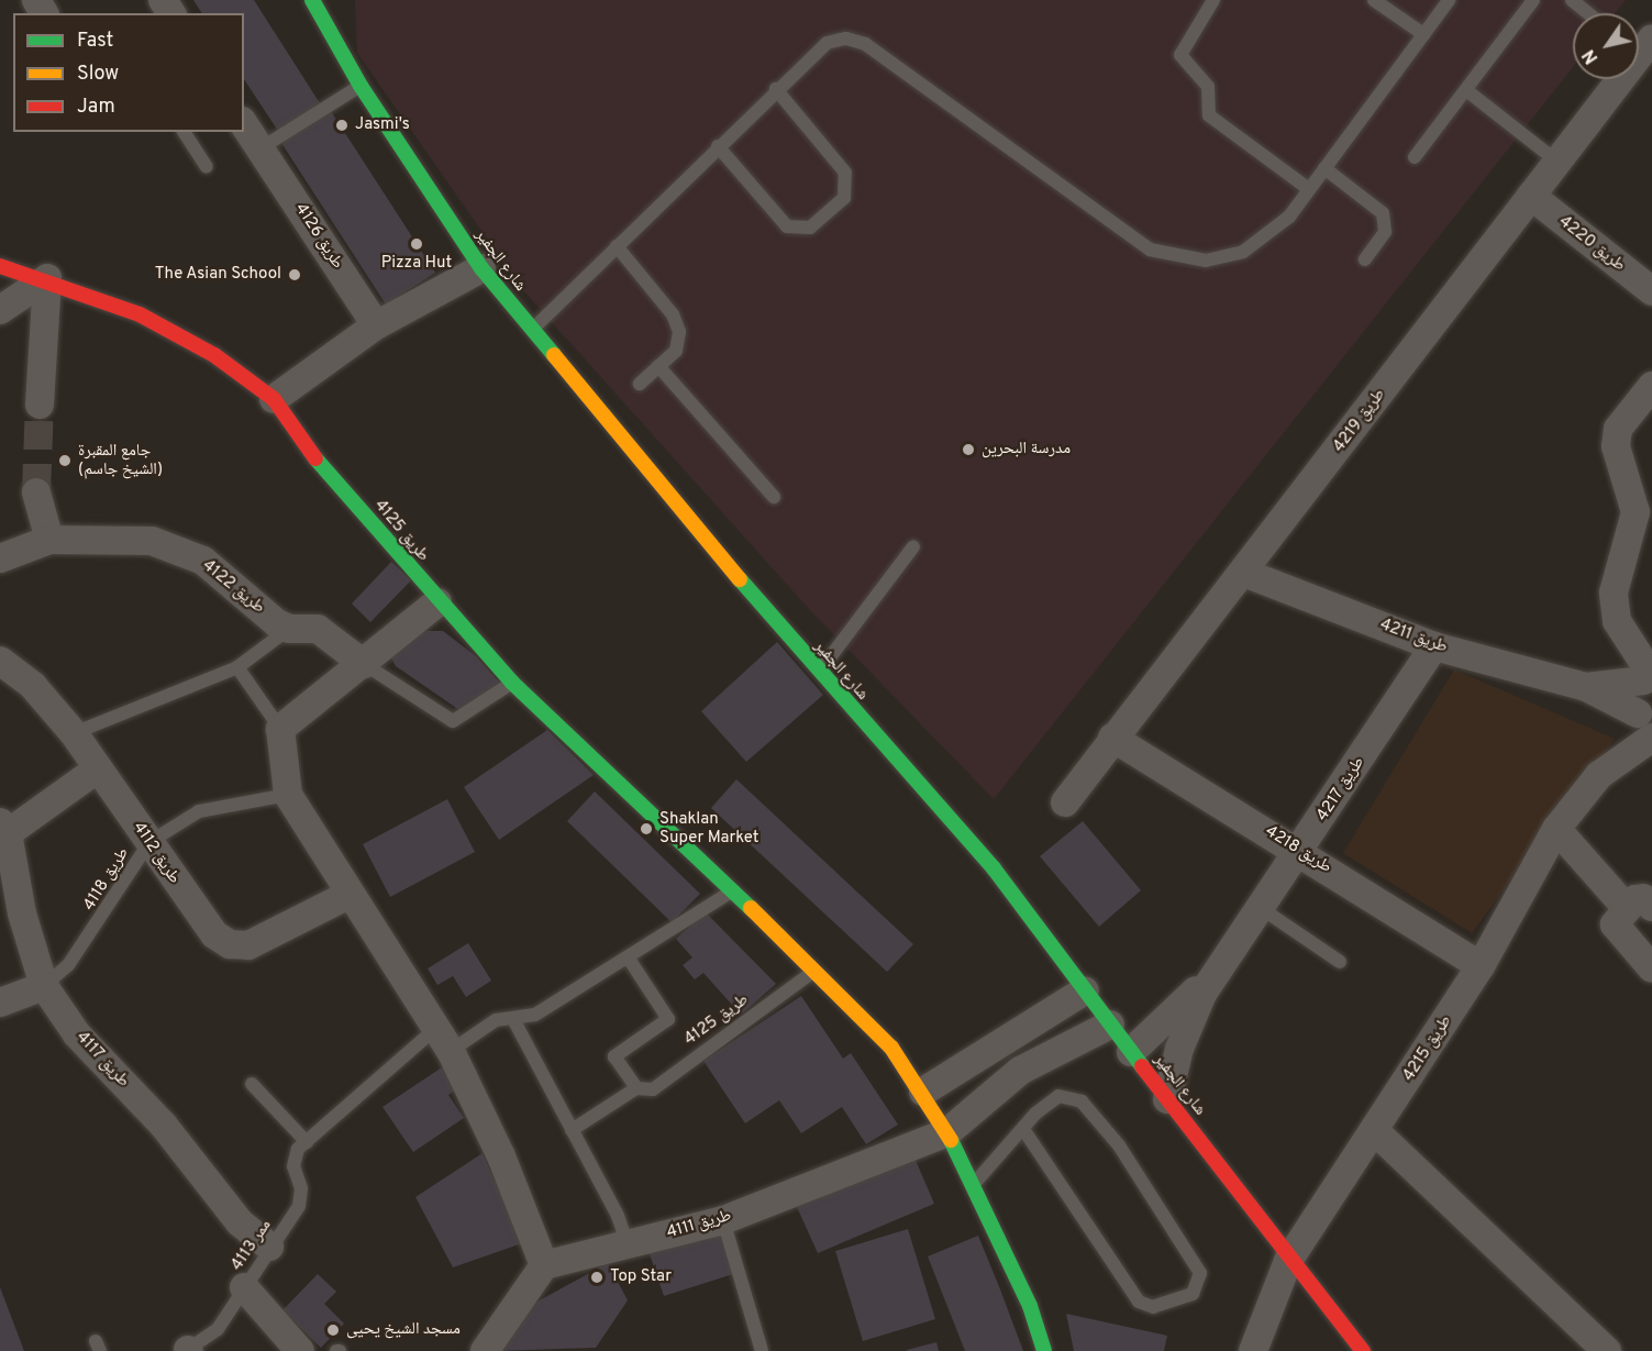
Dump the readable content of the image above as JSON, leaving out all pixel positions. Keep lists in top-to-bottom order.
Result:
{
  "streets": {
    "street": [
      "طريق 4126",
      "طريق 4220",
      "شارع الجفير",
      "طريق 4219",
      "طريق 4125",
      "طريق 4122",
      "طريق 4211",
      "طريق 4217",
      "طريق 4218",
      "طريق 4112",
      "طريق 4215",
      "طريق 4117",
      "طريق 4111"
    ],
    "lane": ["طريق 4118", "ممر 4113"]
  },
  "crossings": [
    ["طريق 4220", "طريق 4219"],
    ["شارع الجفير", "طريق 4217"],
    ["شارع الجفير", "طريق 4215"],
    ["شارع الجفير", "طريق 4111"],
    ["طريق 4219", "طريق 4211"],
    ["طريق 4219", "طريق 4218"],
    ["طريق 4211", "طريق 4217"],
    ["طريق 4211", "طريق 4215"],
    ["طريق 4217", "طريق 4218"],
    ["طريق 4218", "طريق 4215"],
    ["طريق 4112", "طريق 4118"],
    ["طريق 4112", "طريق 4117"],
    ["طريق 4118", "طريق 4117"],
    ["طريق 4117", "ممر 4113"]
  ],
  "places": [
    "Jasmi's",
    "Pizza Hut",
    "The Asian School",
    "مدرسة البحرين",
    "جامع المقبرة (الشيخ جاسم)",
    "Shaklan Super Market",
    "Top Star",
    "مسجد الشيخ يحيى"
  ],
  "legend": ["Fast", "Slow", "Jam"],
  "north": "bottom left"
}
